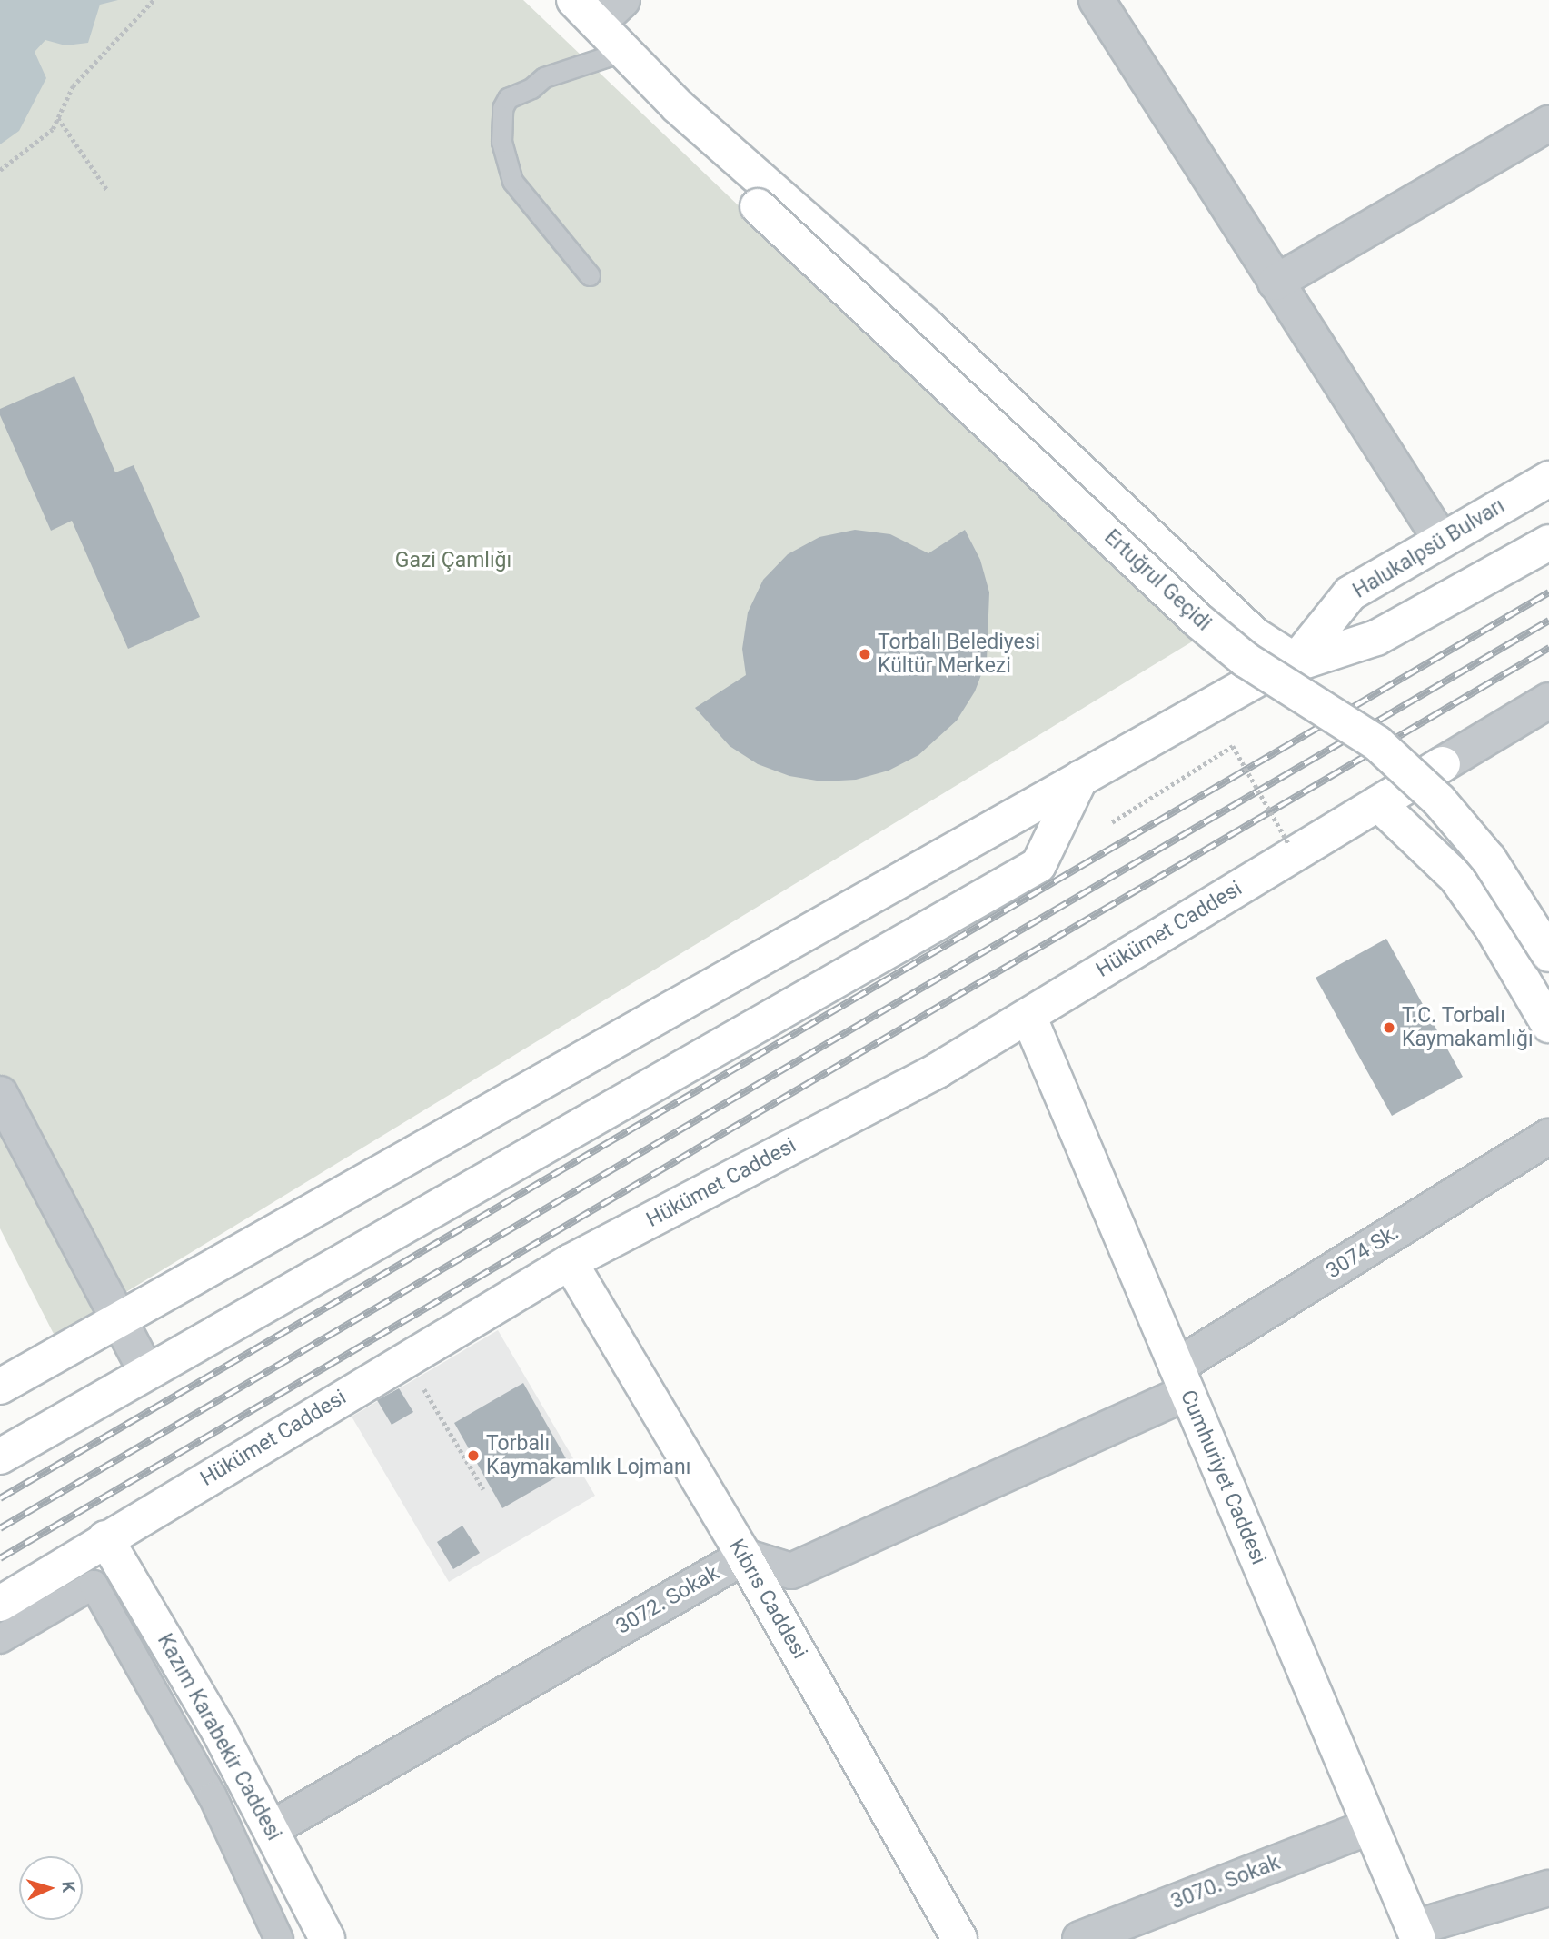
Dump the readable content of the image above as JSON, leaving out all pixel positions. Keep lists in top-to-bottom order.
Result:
{
  "streets": {
    "main road": [
      "Halukalpsü Bulvarı",
      "Ertuğrul Geçidi",
      "Hükümet Caddesi",
      "Cumhuriyet Caddesi",
      "Kıbrıs Caddesi",
      "Kazım Karabekir Caddesi"
    ],
    "street": ["3074 Sk.", "3072. Sokak", "3070. Sokak"]
  },
  "crossings": [
    ["Hükümet Caddesi", "Cumhuriyet Caddesi"],
    ["Hükümet Caddesi", "Kıbrıs Caddesi"],
    ["Hükümet Caddesi", "Kazım Karabekir Caddesi"],
    ["3074 Sk.", "Cumhuriyet Caddesi"],
    ["3074 Sk.", "3072. Sokak"],
    ["Cumhuriyet Caddesi", "3072. Sokak"],
    ["Cumhuriyet Caddesi", "3070. Sokak"],
    ["Kıbrıs Caddesi", "3072. Sokak"],
    ["3072. Sokak", "Kazım Karabekir Caddesi"]
  ],
  "parks": ["Gazi Çamlığı"],
  "places": ["Torbalı Belediyesi Kültür Merkezi", "T.C. Torbalı Kaymakamlığı", "Torbalı Kaymakamlık Lojmanı"],
  "north": "right"
}
